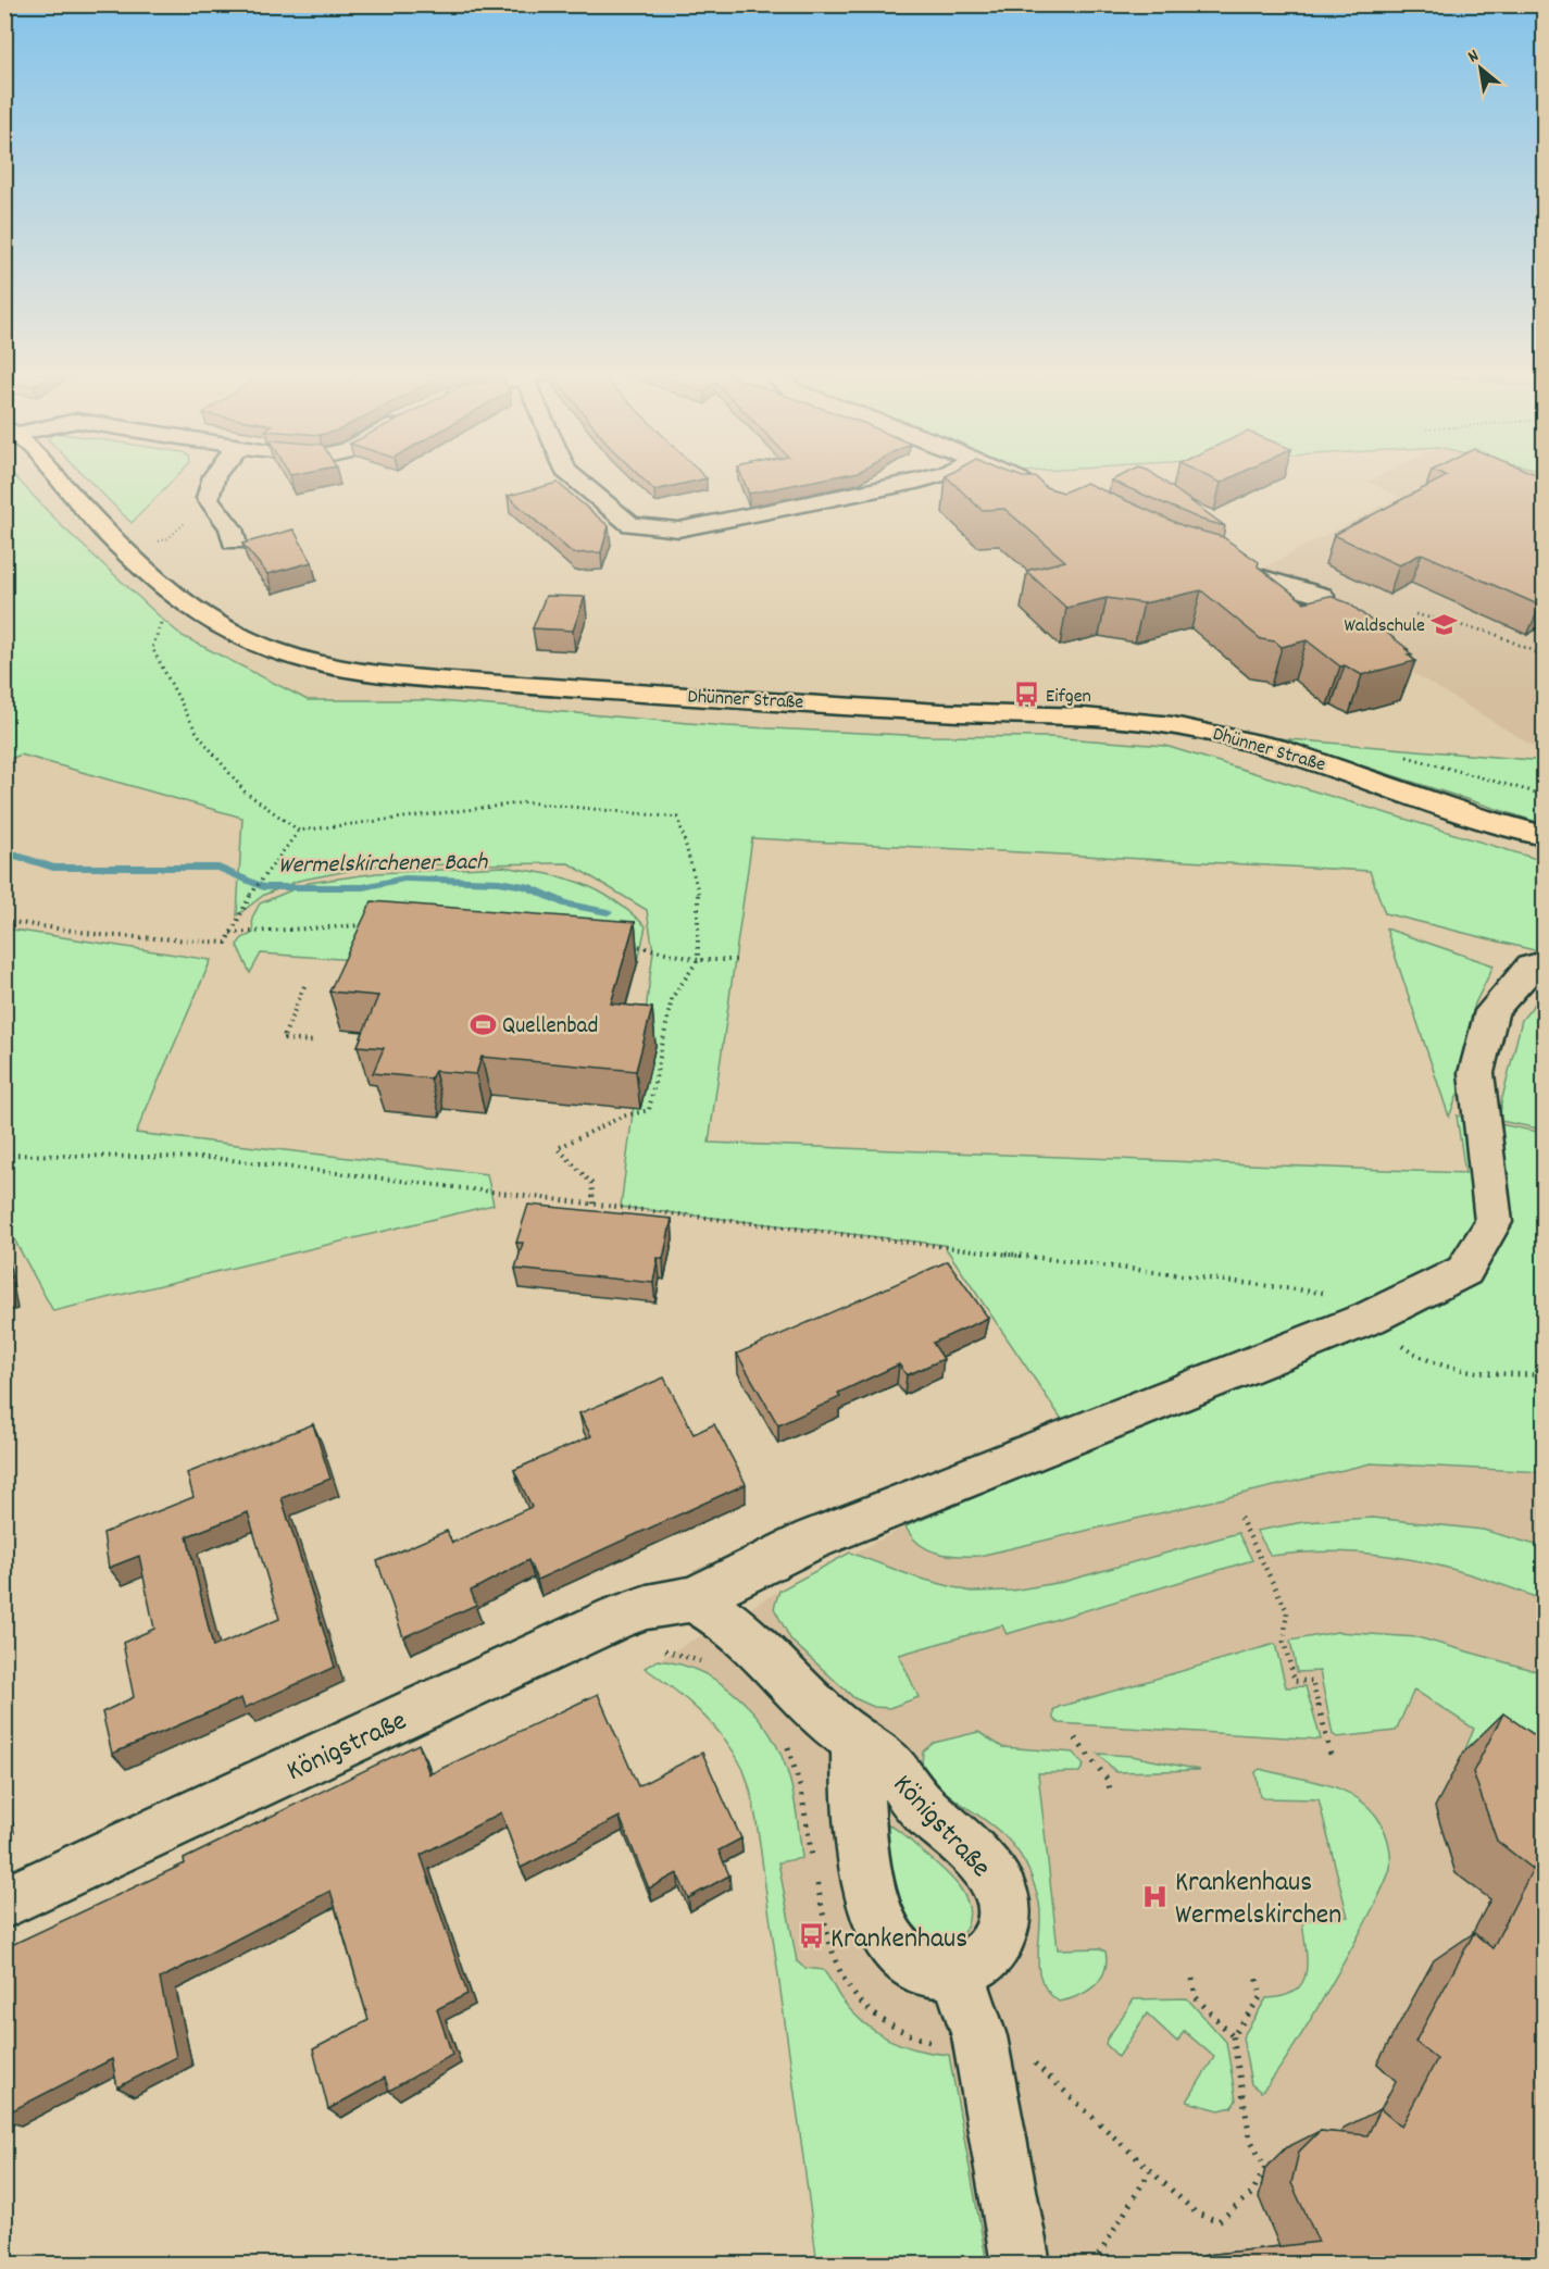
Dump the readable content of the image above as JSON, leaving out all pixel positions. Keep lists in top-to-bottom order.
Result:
{
  "streets": {
    "main road": ["Dhünner Straße"],
    "street": ["Königstraße"]
  },
  "water": ["Wermelskirchener Bach"],
  "places": {
    "school or university": ["Waldschule"],
    "bus stop": ["Eifgen", "Krankenhaus"],
    "sports": ["Quellenbad"],
    "hospital": ["Krankenhaus Wermelskirchen"]
  },
  "north": "top left"
}
